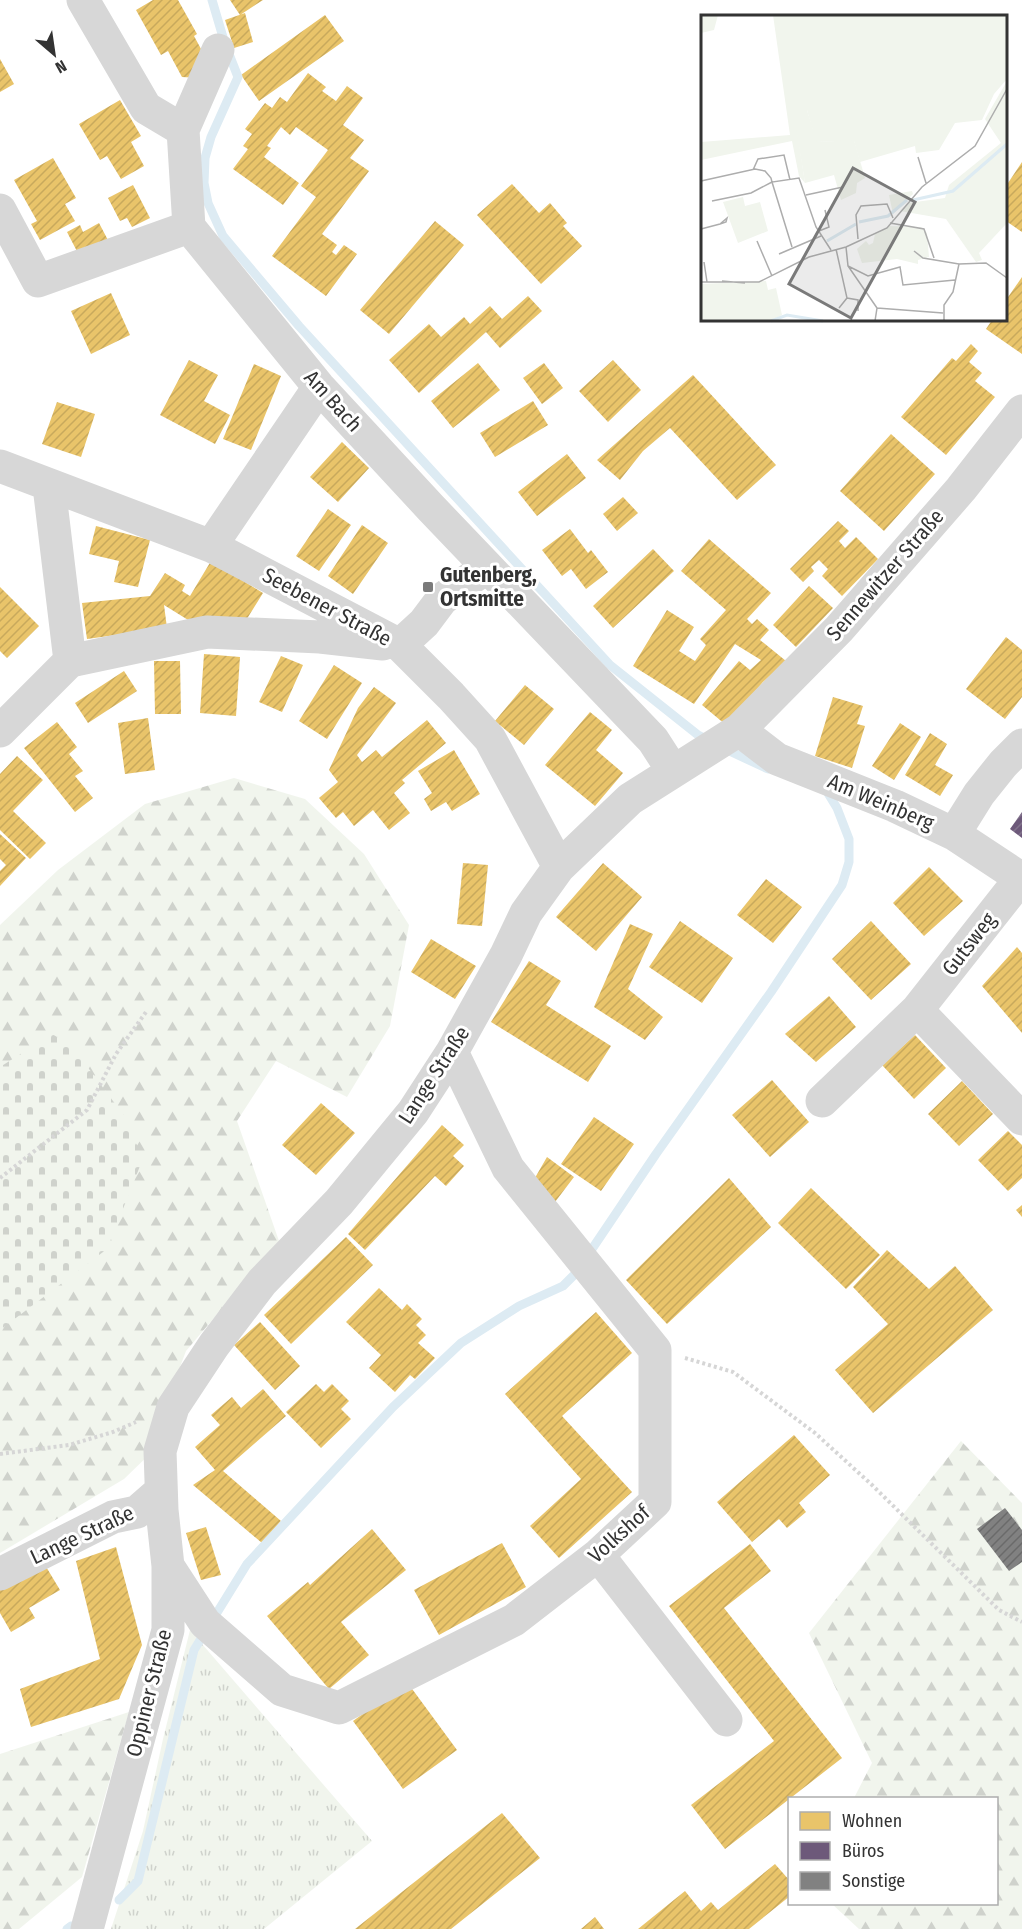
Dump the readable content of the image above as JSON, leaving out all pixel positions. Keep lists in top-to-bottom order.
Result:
{
  "streets": {
    "street": [
      "Am Bach",
      "Sennewitzer Straße",
      "Seebener Straße",
      "Am Weinberg",
      "Gutsweg",
      "Lange Straße",
      "Volkshof",
      "Oppiner Straße"
    ]
  },
  "crossings": [
    ["Am Bach", "Lange Straße"],
    ["Sennewitzer Straße", "Am Weinberg"],
    ["Sennewitzer Straße", "Lange Straße"],
    ["Seebener Straße", "Lange Straße"],
    ["Am Weinberg", "Gutsweg"],
    ["Am Weinberg", "Lange Straße"],
    ["Lange Straße", "Oppiner Straße"],
    ["Volkshof", "Oppiner Straße"]
  ],
  "places": {
    "transit": ["Gutenberg, Ortsmitte"]
  },
  "legend": ["Wohnen", "Büros", "Sonstige"],
  "north": "bottom right"
}
